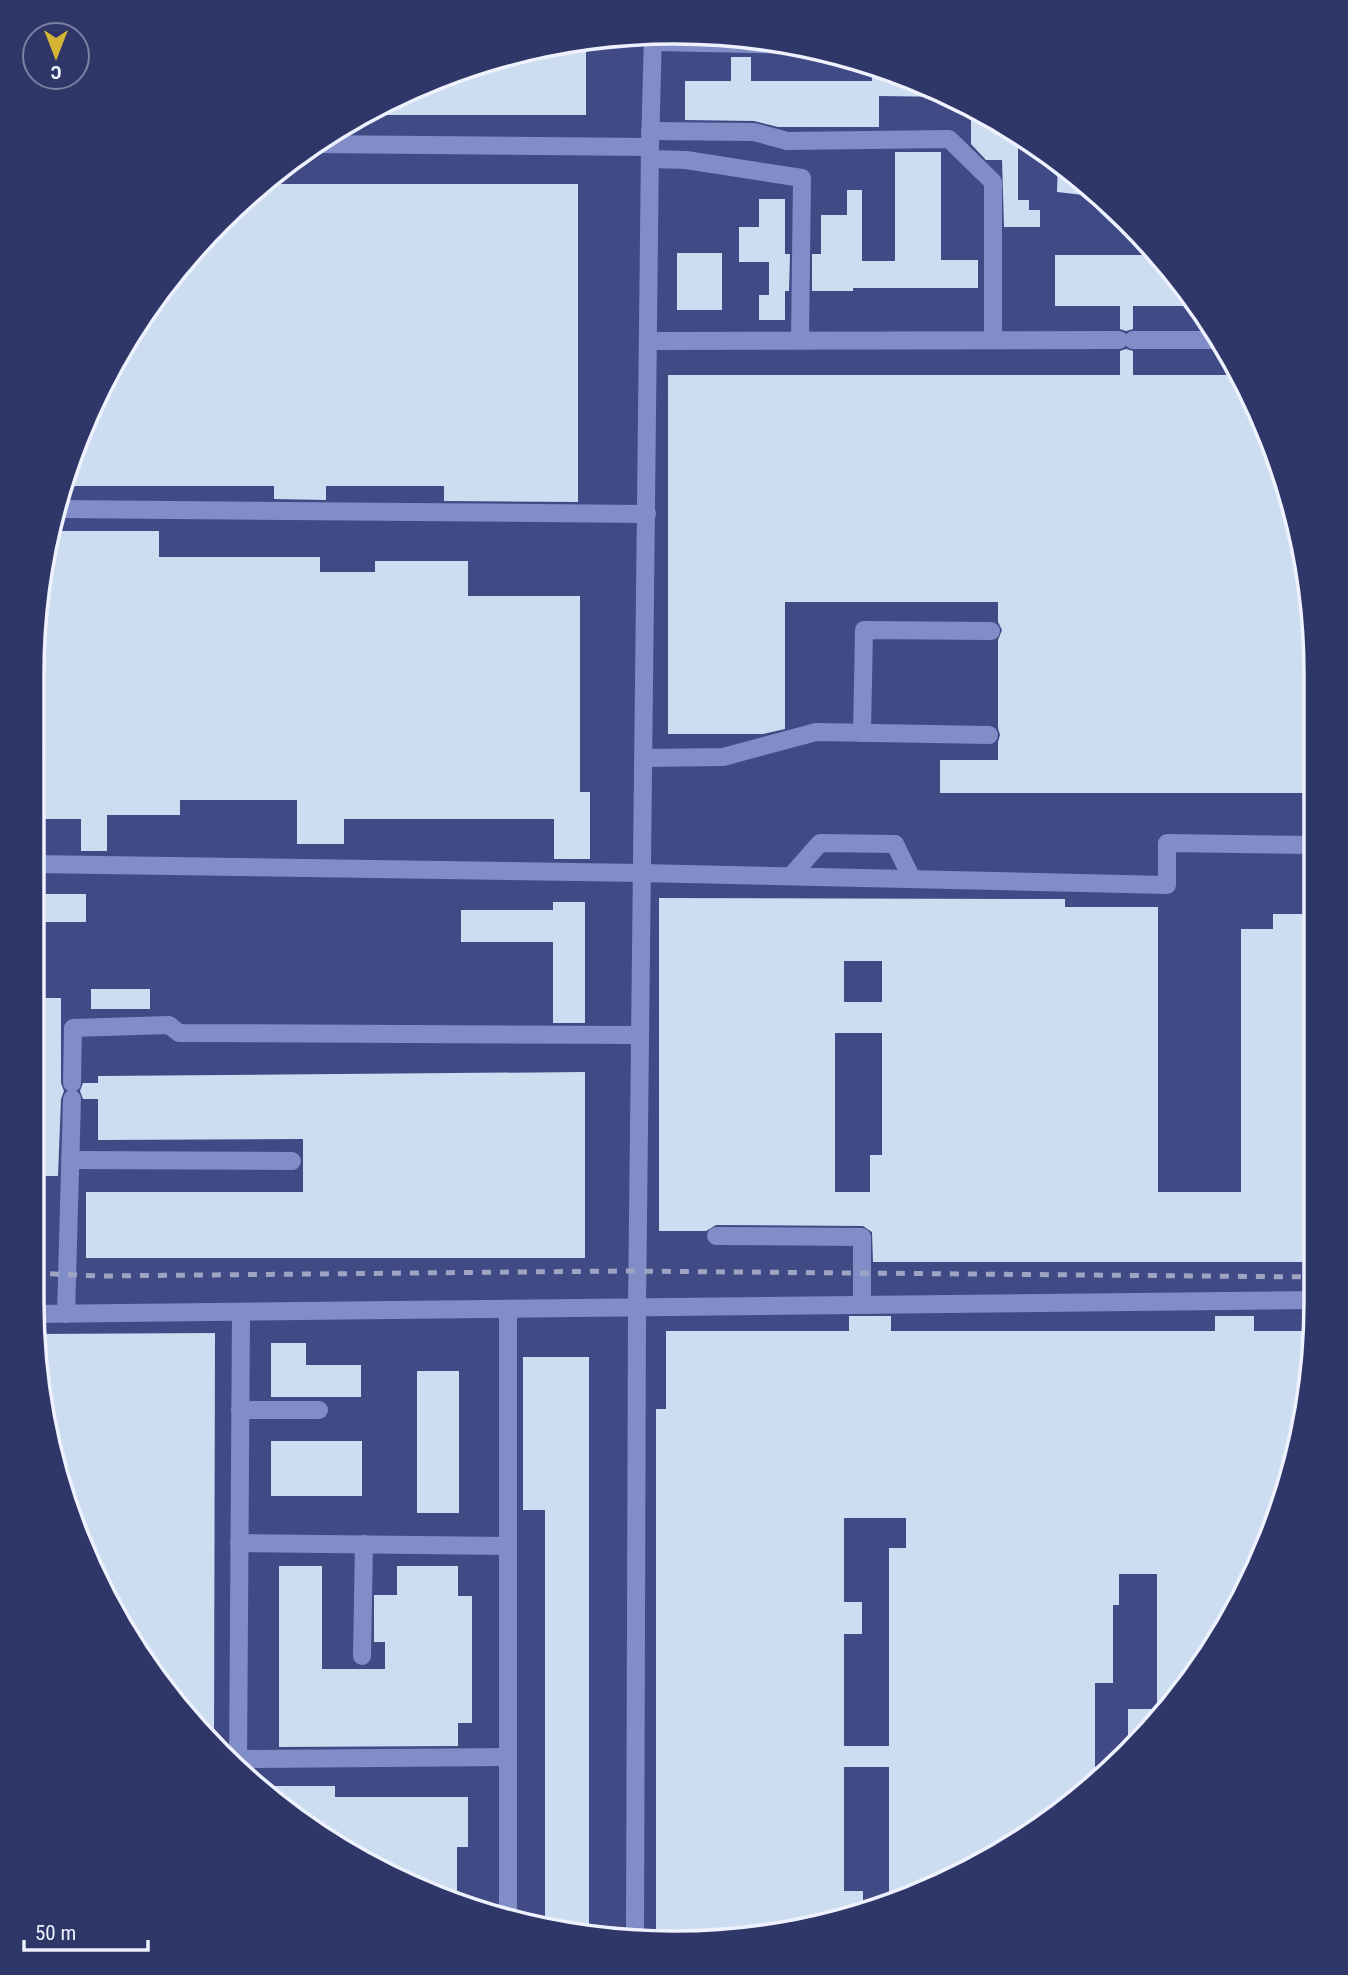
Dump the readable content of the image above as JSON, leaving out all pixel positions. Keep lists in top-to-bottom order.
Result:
{
  "scale_bar": "50 m",
  "north": "bottom"
}
